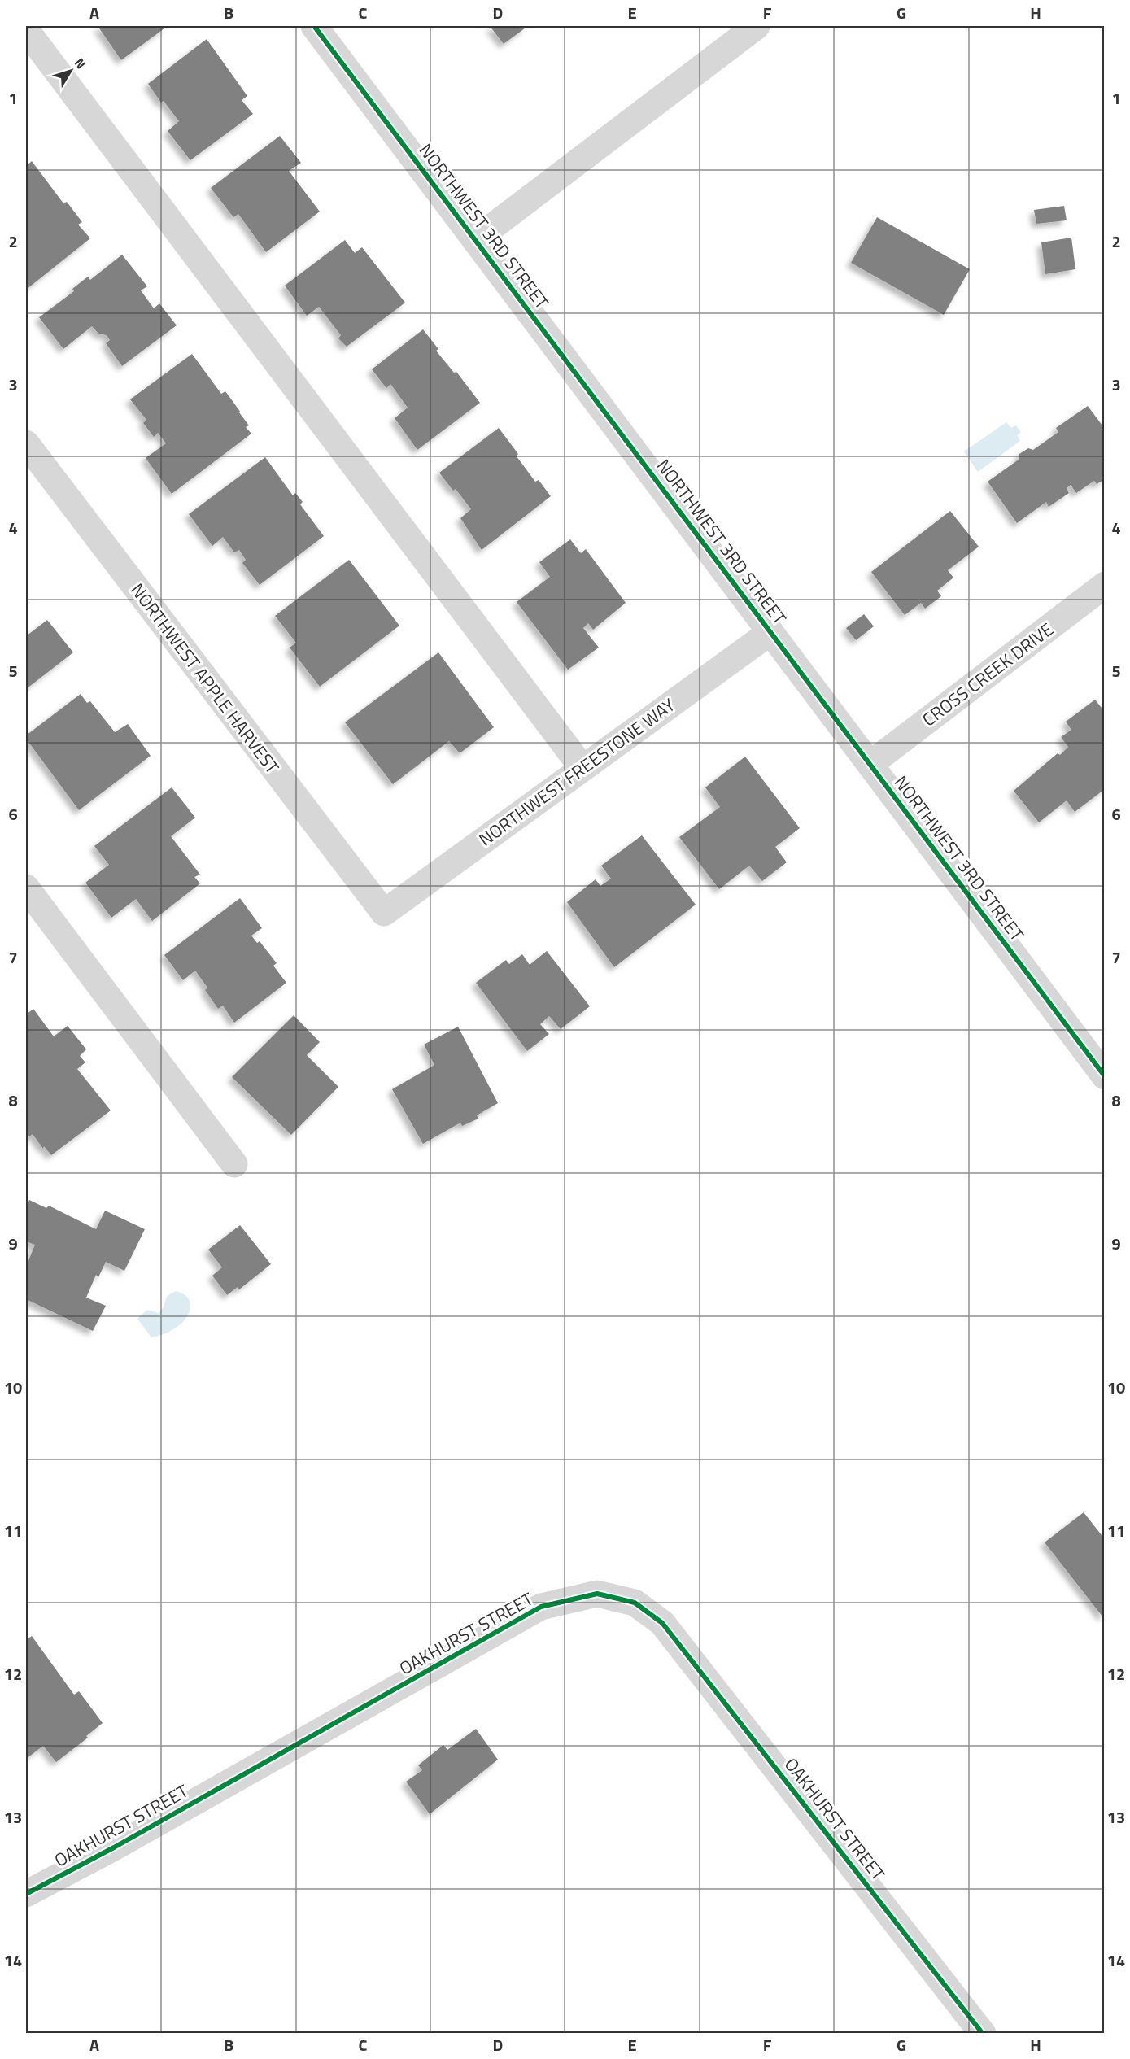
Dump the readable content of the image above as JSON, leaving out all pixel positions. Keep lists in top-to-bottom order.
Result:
{
  "streets": {
    "street": [
      "NORTHWEST 3RD STREET",
      "CROSS CREEK DRIVE",
      "NORTHWEST APPLE HARVEST",
      "NORTHWEST FREESTONE WAY",
      "OAKHURST STREET"
    ]
  },
  "crossings": [
    ["NORTHWEST 3RD STREET", "CROSS CREEK DRIVE"],
    ["NORTHWEST 3RD STREET", "NORTHWEST FREESTONE WAY"],
    ["NORTHWEST APPLE HARVEST", "NORTHWEST FREESTONE WAY"]
  ],
  "north": "top right",
  "grid": {
    "columns": [
      "A",
      "B",
      "C",
      "D",
      "E",
      "F",
      "G",
      "H"
    ],
    "rows": [
      "1",
      "2",
      "3",
      "4",
      "5",
      "6",
      "7",
      "8",
      "9",
      "10",
      "11",
      "12",
      "13",
      "14"
    ]
  }
}
